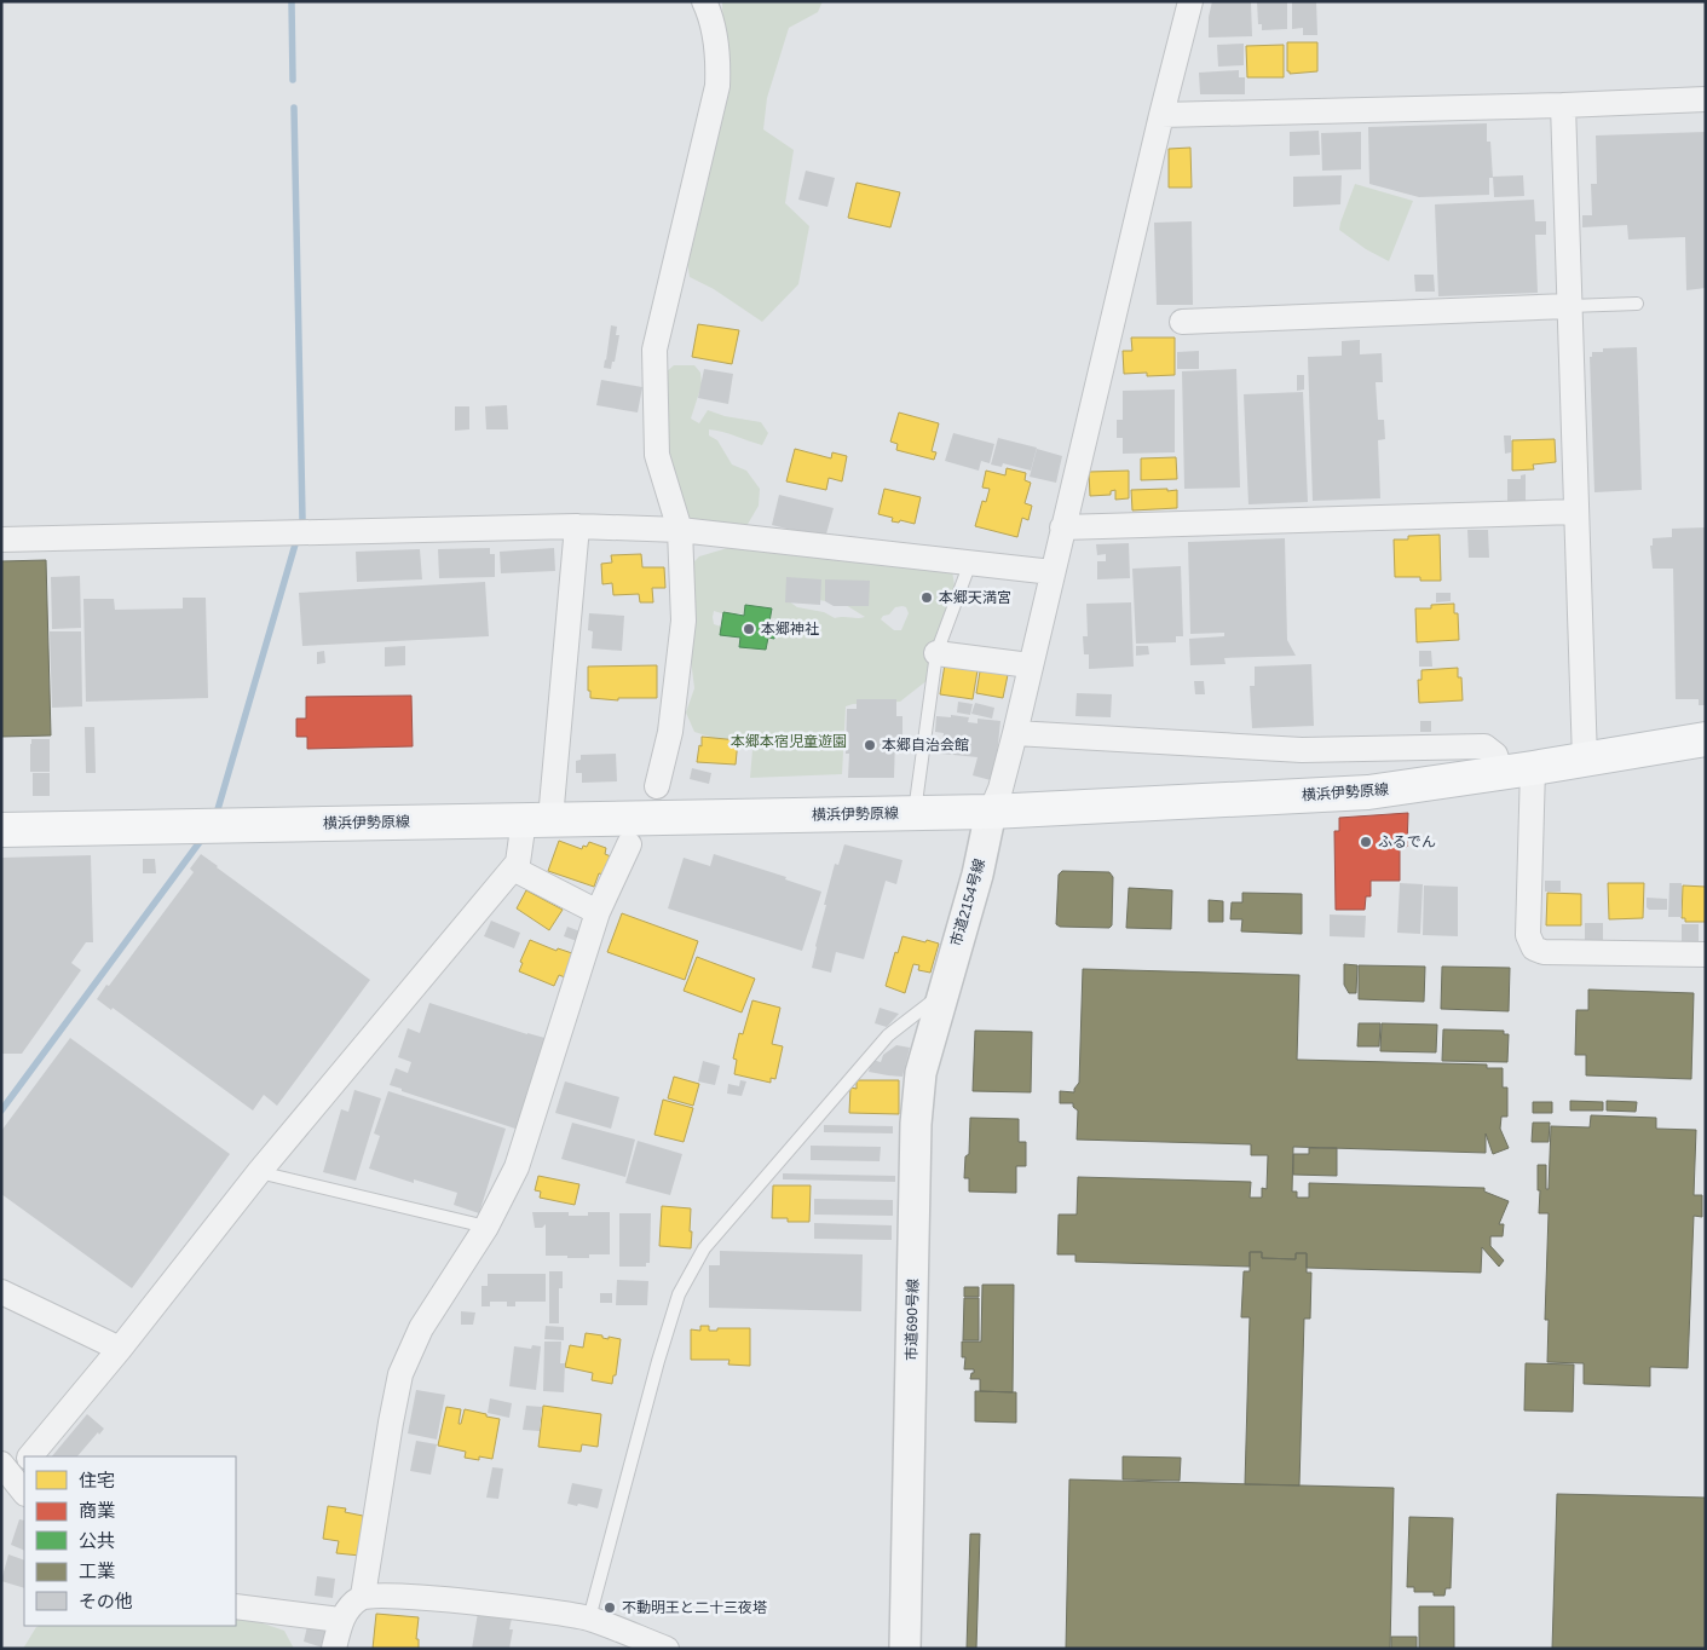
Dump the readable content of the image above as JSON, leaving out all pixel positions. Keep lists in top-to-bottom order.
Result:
{
  "streets": {
    "main road": ["横浜伊勢原線"],
    "street": ["市道2154号線", "市道690号線"]
  },
  "crossings": [
    ["横浜伊勢原線", "市道2154号線"],
    ["市道2154号線", "市道690号線"]
  ],
  "parks": ["本郷本宿児童遊園"],
  "places": [
    "本郷天満宮",
    "本郷神社",
    "本郷自治会館",
    "ふるでん",
    "不動明王と二十三夜塔"
  ],
  "legend": [
    "住宅",
    "商業",
    "公共",
    "工業",
    "その他"
  ]
}
